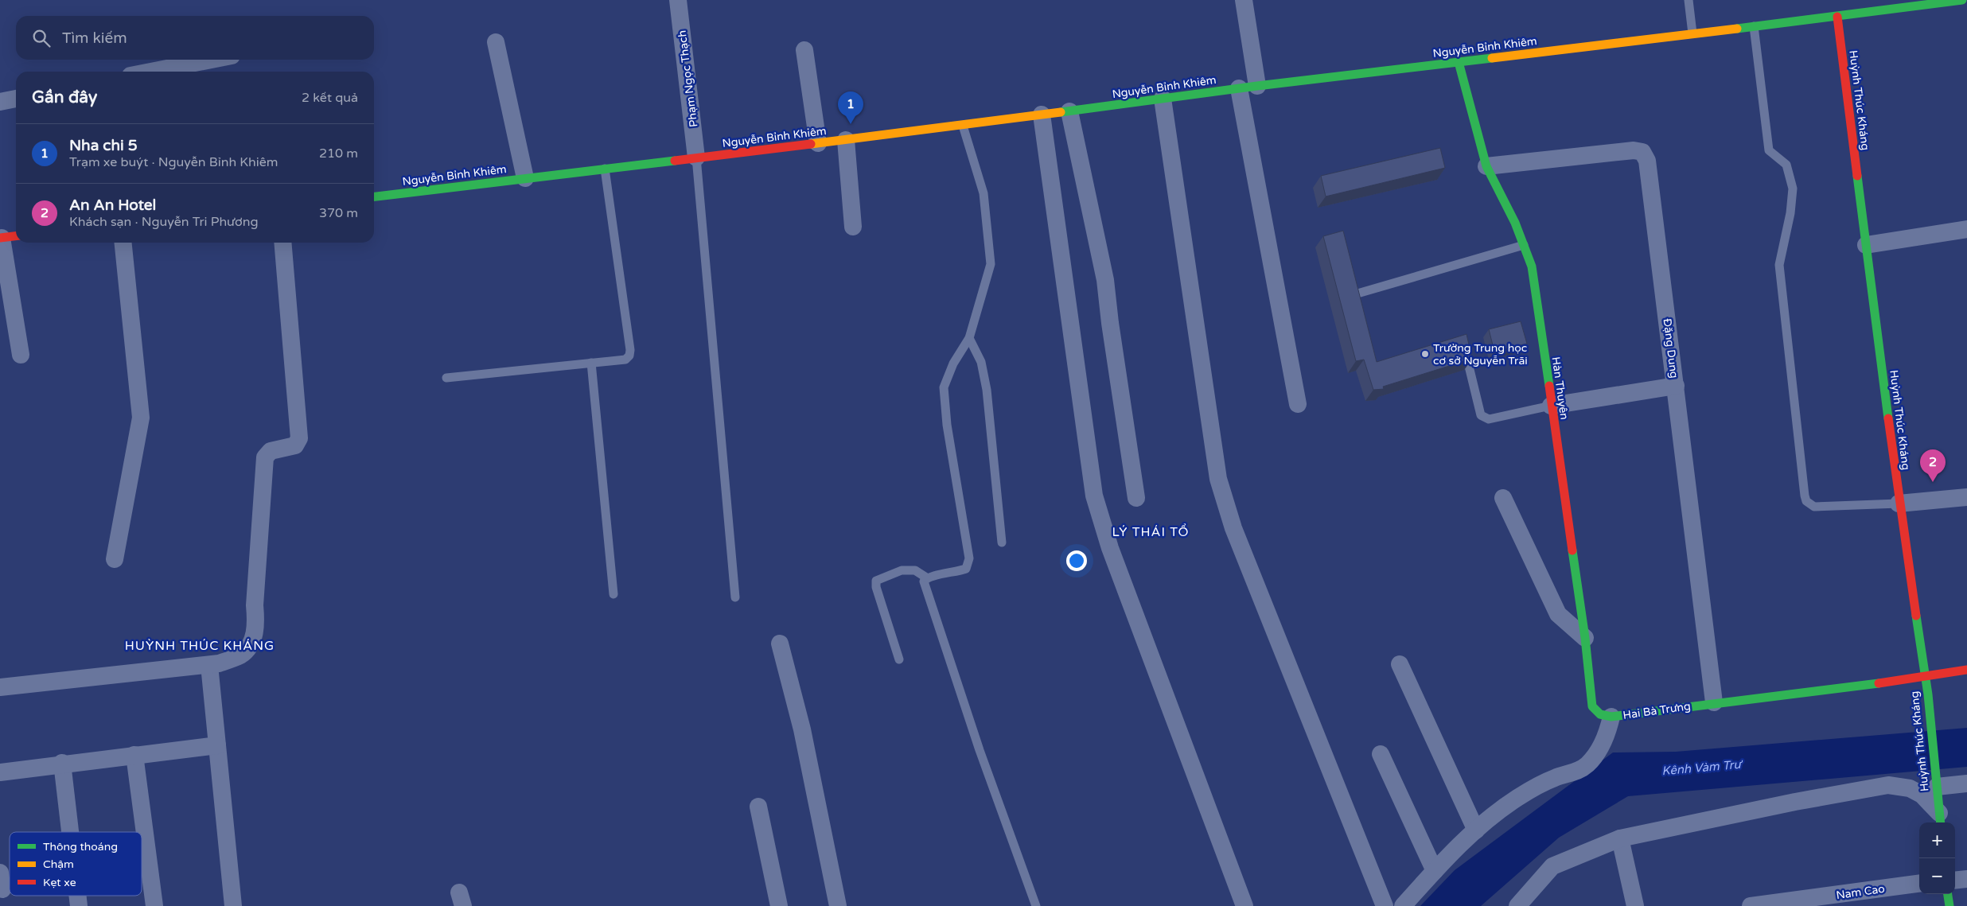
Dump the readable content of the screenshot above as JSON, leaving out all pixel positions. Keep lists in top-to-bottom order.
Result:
{
  "streets": {
    "street": [
      "Nguyễn Bỉnh Khiêm",
      "Phạm Ngọc Thạch",
      "Huỳnh Thúc Kháng",
      "Đặng Dung",
      "Hàn Thuyên",
      "Hai Bà Trưng",
      "Nam Cao"
    ]
  },
  "crossings": [
    ["Nguyễn Bỉnh Khiêm", "Phạm Ngọc Thạch"],
    ["Nguyễn Bỉnh Khiêm", "Huỳnh Thúc Kháng"],
    ["Nguyễn Bỉnh Khiêm", "Hàn Thuyên"],
    ["Huỳnh Thúc Kháng", "Hai Bà Trưng"],
    ["Đặng Dung", "Hàn Thuyên"],
    ["Đặng Dung", "Hai Bà Trưng"],
    ["Hàn Thuyên", "Hai Bà Trưng"]
  ],
  "districts": ["LÝ THÁI TỔ", "HUỲNH THÚC KHÁNG"],
  "water": ["Kênh Vàm Trư"],
  "places": ["Trường Trung học cơ sở Nguyễn Trãi"],
  "legend": ["Thông thoáng", "Chậm", "Kẹt xe"],
  "page": {
    "search": "Tìm kiếm",
    "heading": ["Gần đây", "2 kết quả"],
    "pins": ["1", "2"],
    "list": [
      {
        "mark": "1",
        "name": "Nha chi 5",
        "note": "Trạm xe buýt · Nguyễn Bỉnh Khiêm",
        "value": "210 m"
      },
      {
        "mark": "2",
        "name": "An An Hotel",
        "note": "Khách sạn · Nguyễn Tri Phương",
        "value": "370 m"
      }
    ],
    "map_buttons": ["+", "−"]
  }
}
